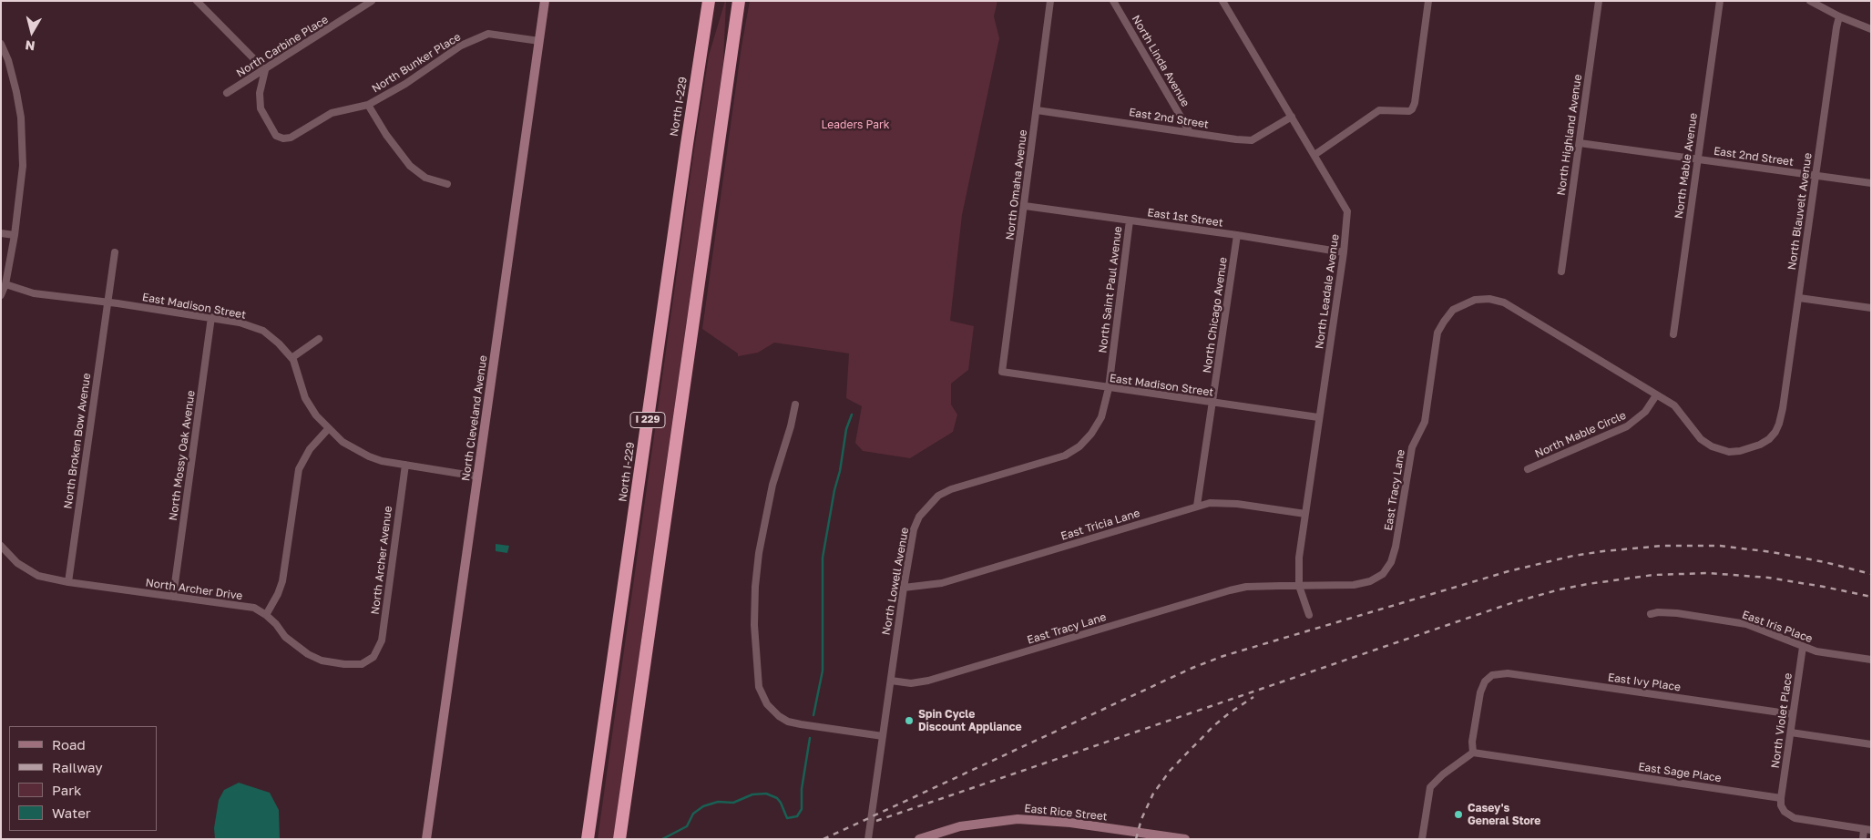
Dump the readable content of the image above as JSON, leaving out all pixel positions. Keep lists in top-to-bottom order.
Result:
{
  "streets": {
    "highway": ["North I-229", "I 229"],
    "street": [
      "North Carbine Place",
      "North Linda Avenue",
      "North Bunker Place",
      "East 2nd Street",
      "North Highland Avenue",
      "North Mable Avenue",
      "North Omaha Avenue",
      "North Blauvelt Avenue",
      "East 1st Street",
      "North Saint Paul Avenue",
      "North Leadale Avenue",
      "East Madison Street",
      "North Chicago Avenue",
      "North Cleveland Avenue",
      "North Mable Circle",
      "North Broken Bow Avenue",
      "North Mossy Oak Avenue",
      "East Tracy Lane",
      "East Tricia Lane",
      "North Archer Avenue",
      "North Lowell Avenue",
      "North Archer Drive",
      "East Iris Place",
      "East Ivy Place",
      "North Violet Place",
      "East Sage Place",
      "East Rice Street"
    ]
  },
  "crossings": [
    ["North Carbine Place", "North Bunker Place"],
    ["North Linda Avenue", "East 2nd Street"],
    ["North Bunker Place", "North Cleveland Avenue"],
    ["East 2nd Street", "North Highland Avenue"],
    ["East 2nd Street", "North Mable Avenue"],
    ["East 2nd Street", "North Omaha Avenue"],
    ["East 2nd Street", "North Blauvelt Avenue"],
    ["East 2nd Street", "North Leadale Avenue"],
    ["North Omaha Avenue", "East 1st Street"],
    ["North Omaha Avenue", "East Madison Street"],
    ["North Blauvelt Avenue", "East Tracy Lane"],
    ["East 1st Street", "North Saint Paul Avenue"],
    ["East 1st Street", "North Leadale Avenue"],
    ["East 1st Street", "North Chicago Avenue"],
    ["North Saint Paul Avenue", "East Madison Street"],
    ["North Saint Paul Avenue", "North Lowell Avenue"],
    ["North Leadale Avenue", "East Madison Street"],
    ["North Leadale Avenue", "East Tracy Lane"],
    ["North Leadale Avenue", "East Tricia Lane"],
    ["East Madison Street", "North Chicago Avenue"],
    ["East Madison Street", "North Cleveland Avenue"],
    ["East Madison Street", "North Broken Bow Avenue"],
    ["East Madison Street", "North Mossy Oak Avenue"],
    ["East Madison Street", "North Archer Avenue"],
    ["East Madison Street", "North Lowell Avenue"],
    ["North Chicago Avenue", "East Tricia Lane"],
    ["North Mable Circle", "East Tracy Lane"],
    ["North Broken Bow Avenue", "North Archer Drive"],
    ["North Mossy Oak Avenue", "North Archer Drive"],
    ["East Tracy Lane", "North Lowell Avenue"],
    ["East Tricia Lane", "North Lowell Avenue"],
    ["North Archer Avenue", "North Archer Drive"],
    ["East Iris Place", "North Violet Place"],
    ["East Ivy Place", "North Violet Place"],
    ["East Ivy Place", "East Sage Place"],
    ["North Violet Place", "East Sage Place"]
  ],
  "parks": ["Leaders Park"],
  "places": ["Spin Cycle Discount Appliance", "Casey's General Store"],
  "legend": [
    "Road",
    "Railway",
    "Park",
    "Water"
  ],
  "north": "bottom"
}
